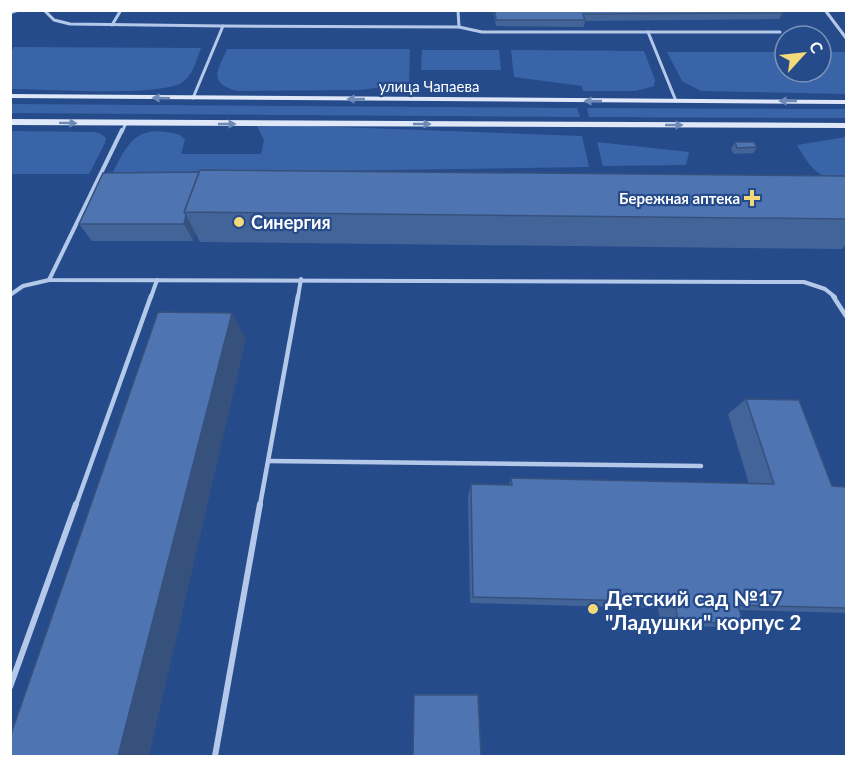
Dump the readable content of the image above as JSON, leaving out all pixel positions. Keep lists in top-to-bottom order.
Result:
{
  "streets": {
    "main road": ["улица Чапаева"]
  },
  "places": {
    "health": ["Бережная аптека"],
    "other": ["Синергия", "Детский сад №17 \"Ладушки\" корпус 2"]
  },
  "north": "top right"
}
